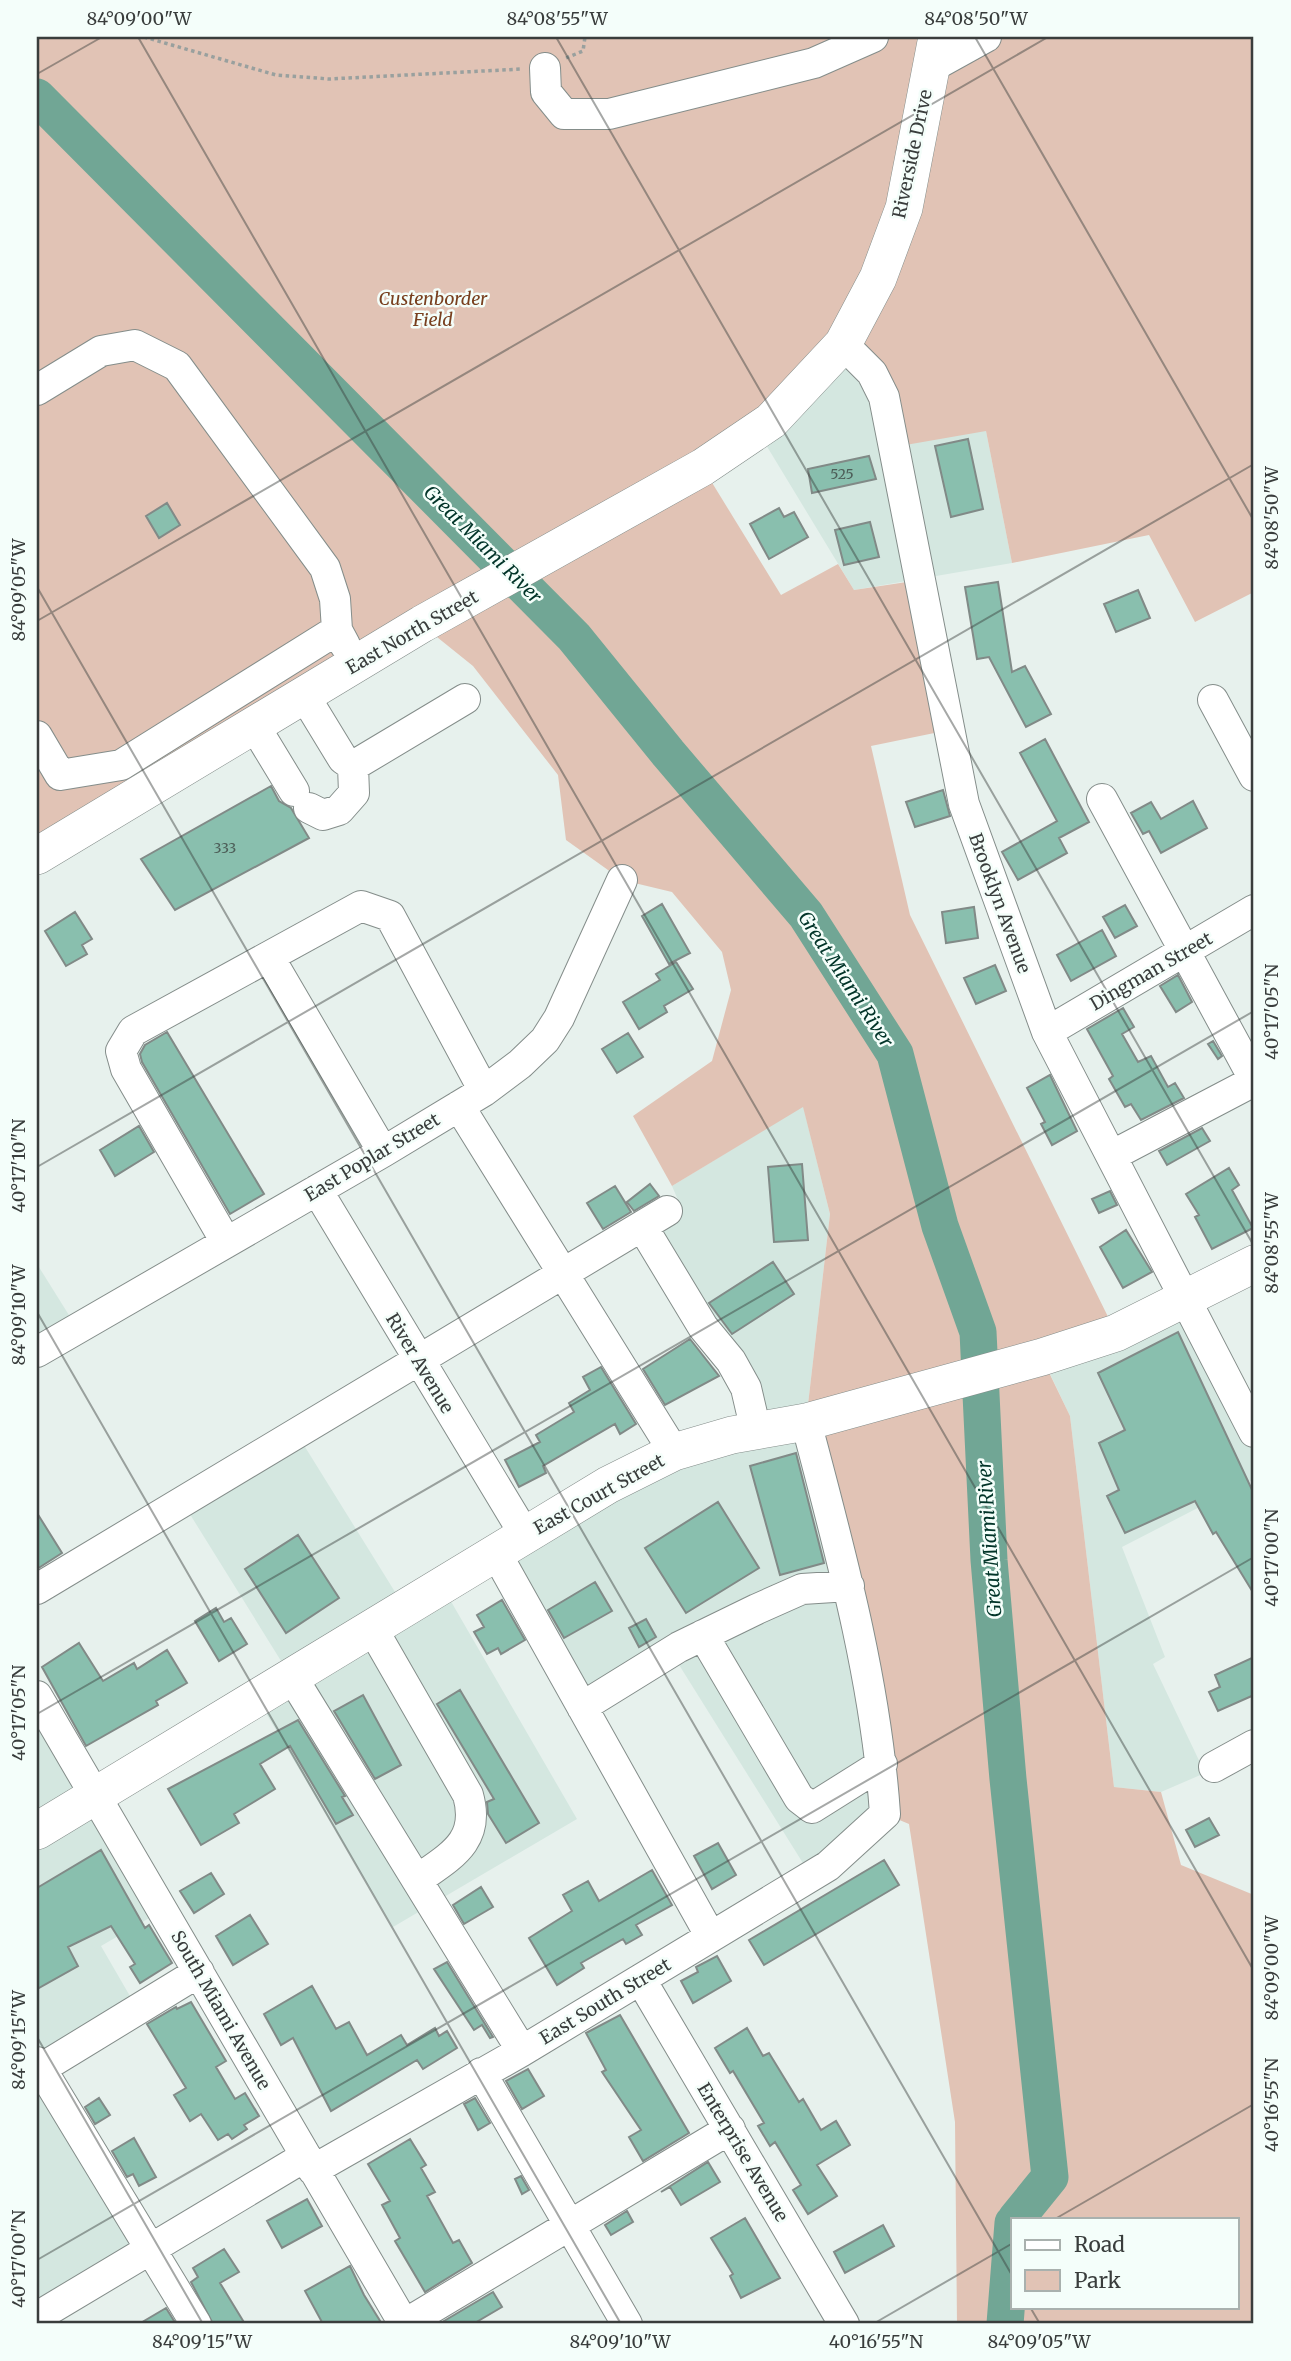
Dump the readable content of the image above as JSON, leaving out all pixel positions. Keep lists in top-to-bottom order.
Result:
{
  "streets": {
    "main road": ["Riverside Drive", "East North Street", "East Court Street"],
    "street": [
      "Brooklyn Avenue",
      "Dingman Street",
      "East Poplar Street",
      "River Avenue",
      "East South Street",
      "South Miami Avenue",
      "Enterprise Avenue"
    ]
  },
  "crossings": [
    ["Riverside Drive", "East North Street"],
    ["Riverside Drive", "Brooklyn Avenue"],
    ["East North Street", "Brooklyn Avenue"],
    ["Brooklyn Avenue", "Dingman Street"],
    ["Brooklyn Avenue", "East Court Street"],
    ["East Poplar Street", "River Avenue"],
    ["River Avenue", "East Court Street"],
    ["River Avenue", "East South Street"],
    ["East Court Street", "South Miami Avenue"],
    ["East South Street", "South Miami Avenue"],
    ["East South Street", "Enterprise Avenue"]
  ],
  "water": ["Great Miami River"],
  "parks": ["Custenborder Field"],
  "house_numbers": ["525", "333"],
  "legend": ["Road", "Park"],
  "coordinates": [
    "84°09'00\"W",
    "84°08'55\"W",
    "84°08'50\"W",
    "84°09'05\"W",
    "40°17'05\"N",
    "40°17'10\"N",
    "84°09'10\"W",
    "40°17'00\"N",
    "84°09'15\"W",
    "40°16'55\"N"
  ]
}
